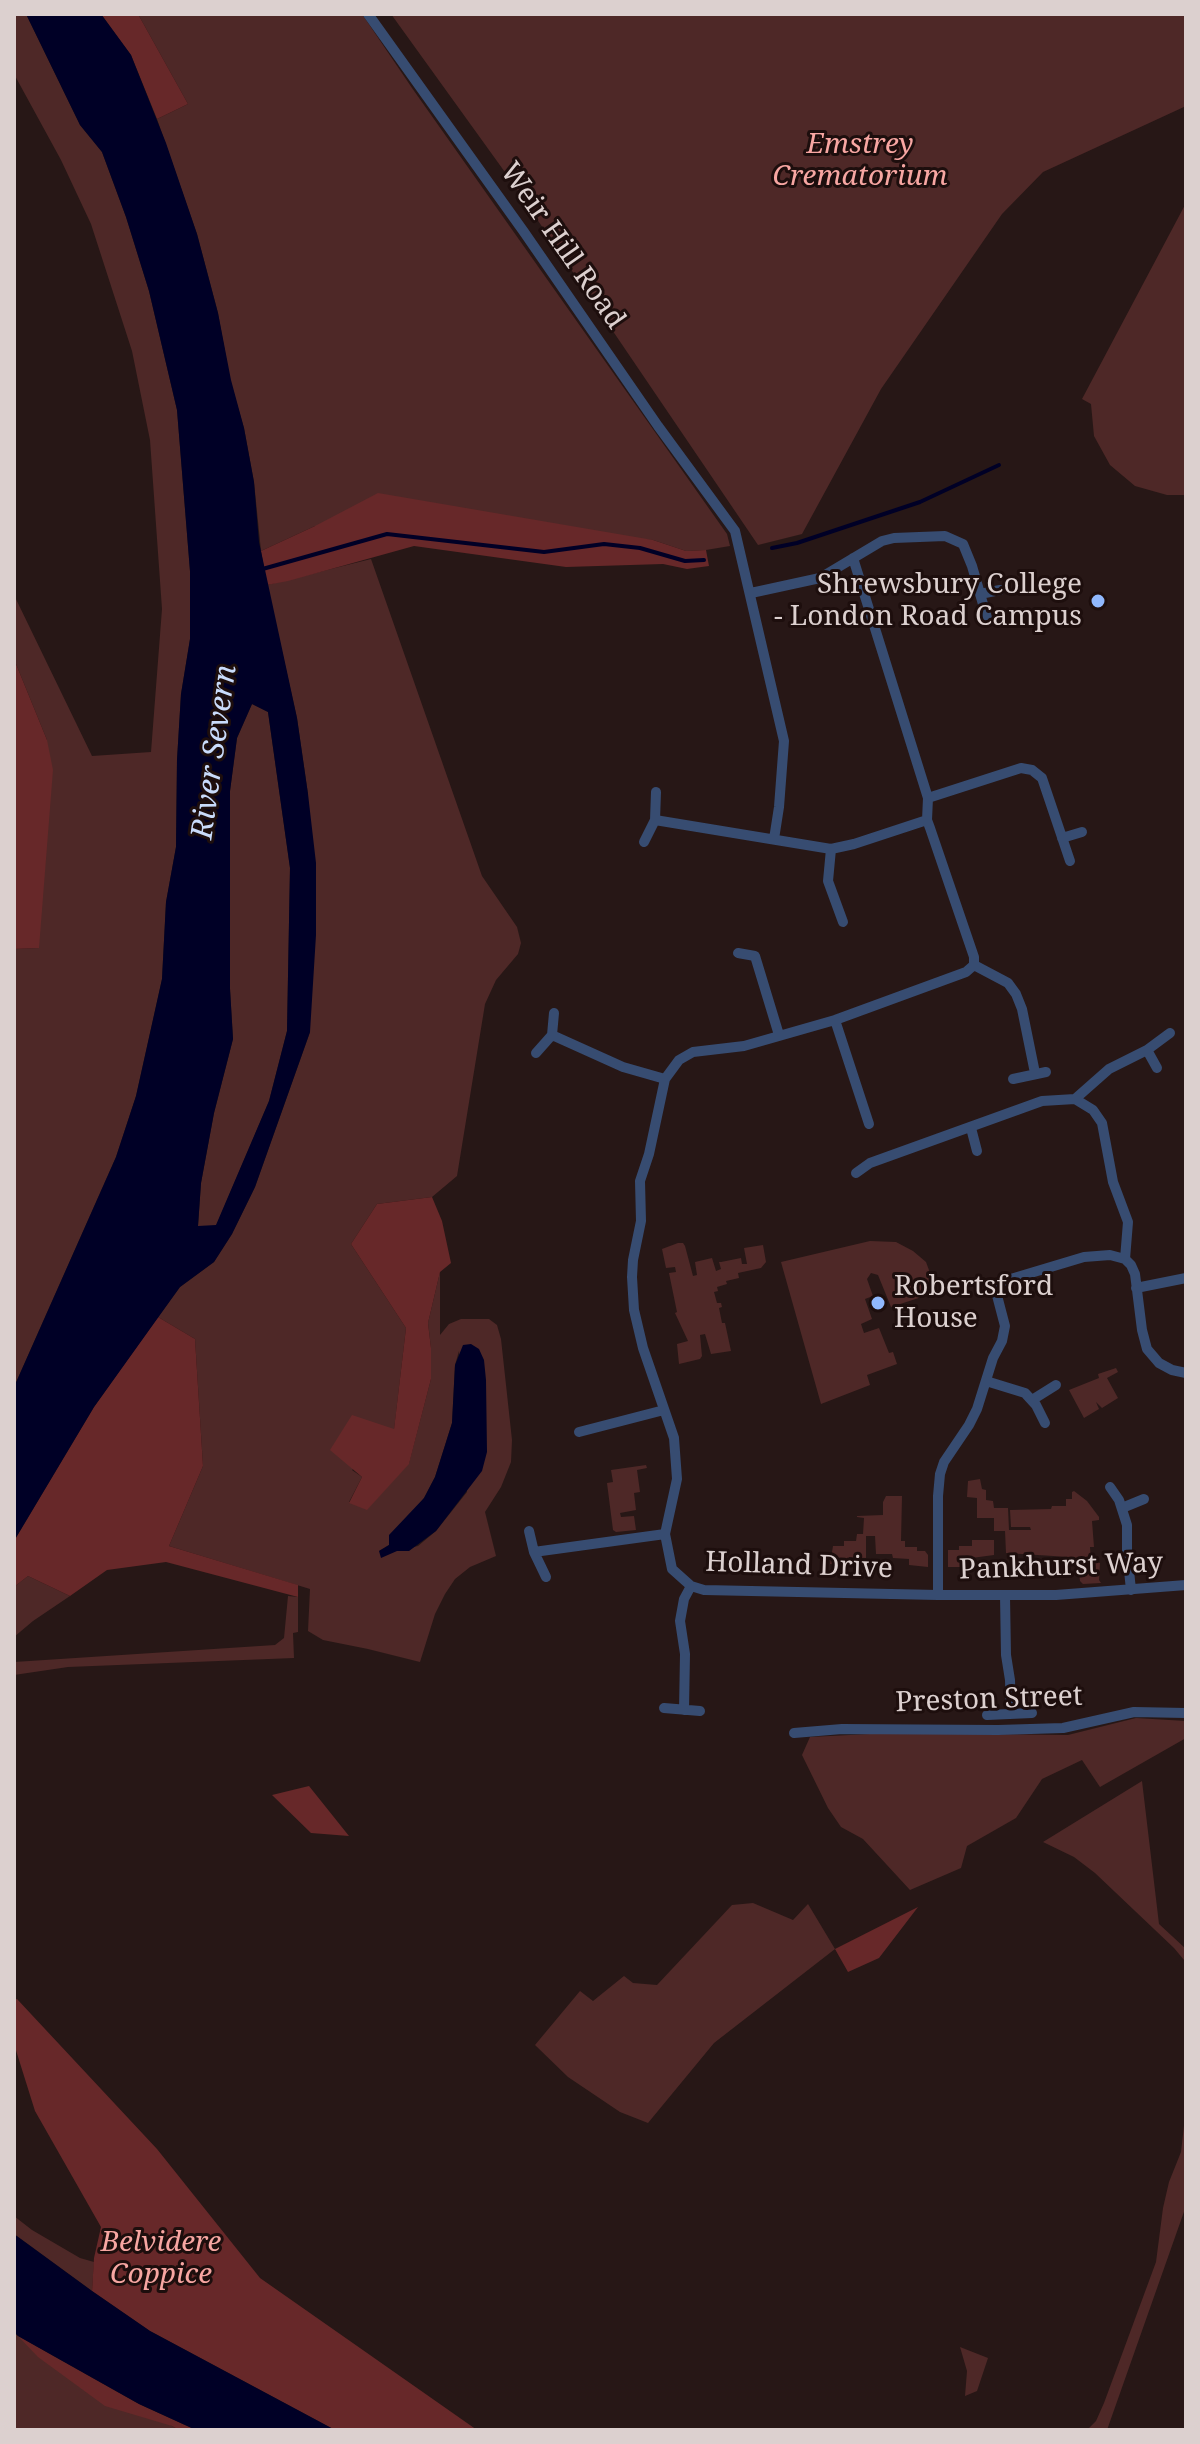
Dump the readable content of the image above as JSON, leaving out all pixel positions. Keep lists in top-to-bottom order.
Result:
{
  "streets": {
    "street": [
      "Weir Hill Road",
      "Holland Drive",
      "Pankhurst Way",
      "Preston Street"
    ]
  },
  "crossings": [
    ["Holland Drive", "Pankhurst Way"]
  ],
  "water": ["River Severn"],
  "parks": ["Emstrey Crematorium", "Belvidere Coppice"],
  "places": ["Shrewsbury College - London Road Campus", "Robertsford House"]
}
